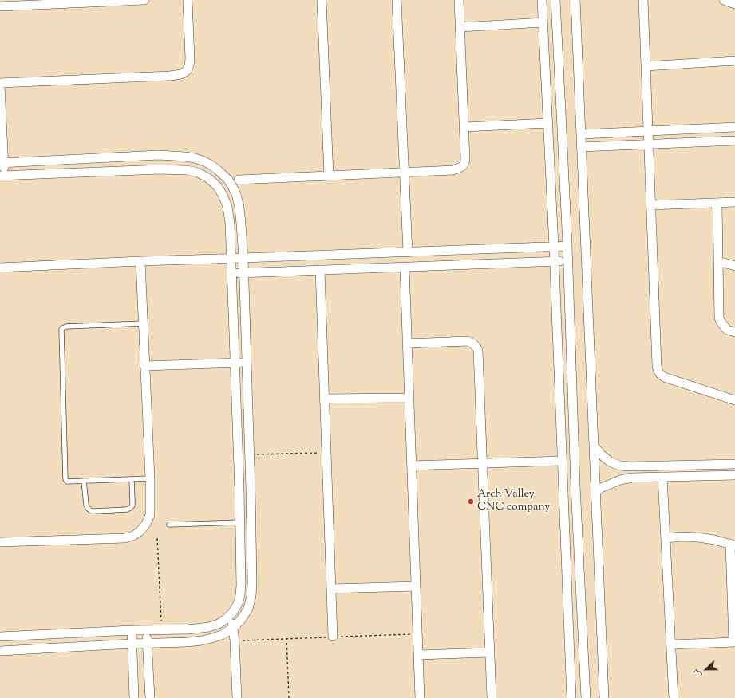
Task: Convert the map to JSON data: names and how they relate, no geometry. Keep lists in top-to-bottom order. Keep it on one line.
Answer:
{"places":["Arch Valley CNC company"],"north":"left"}
